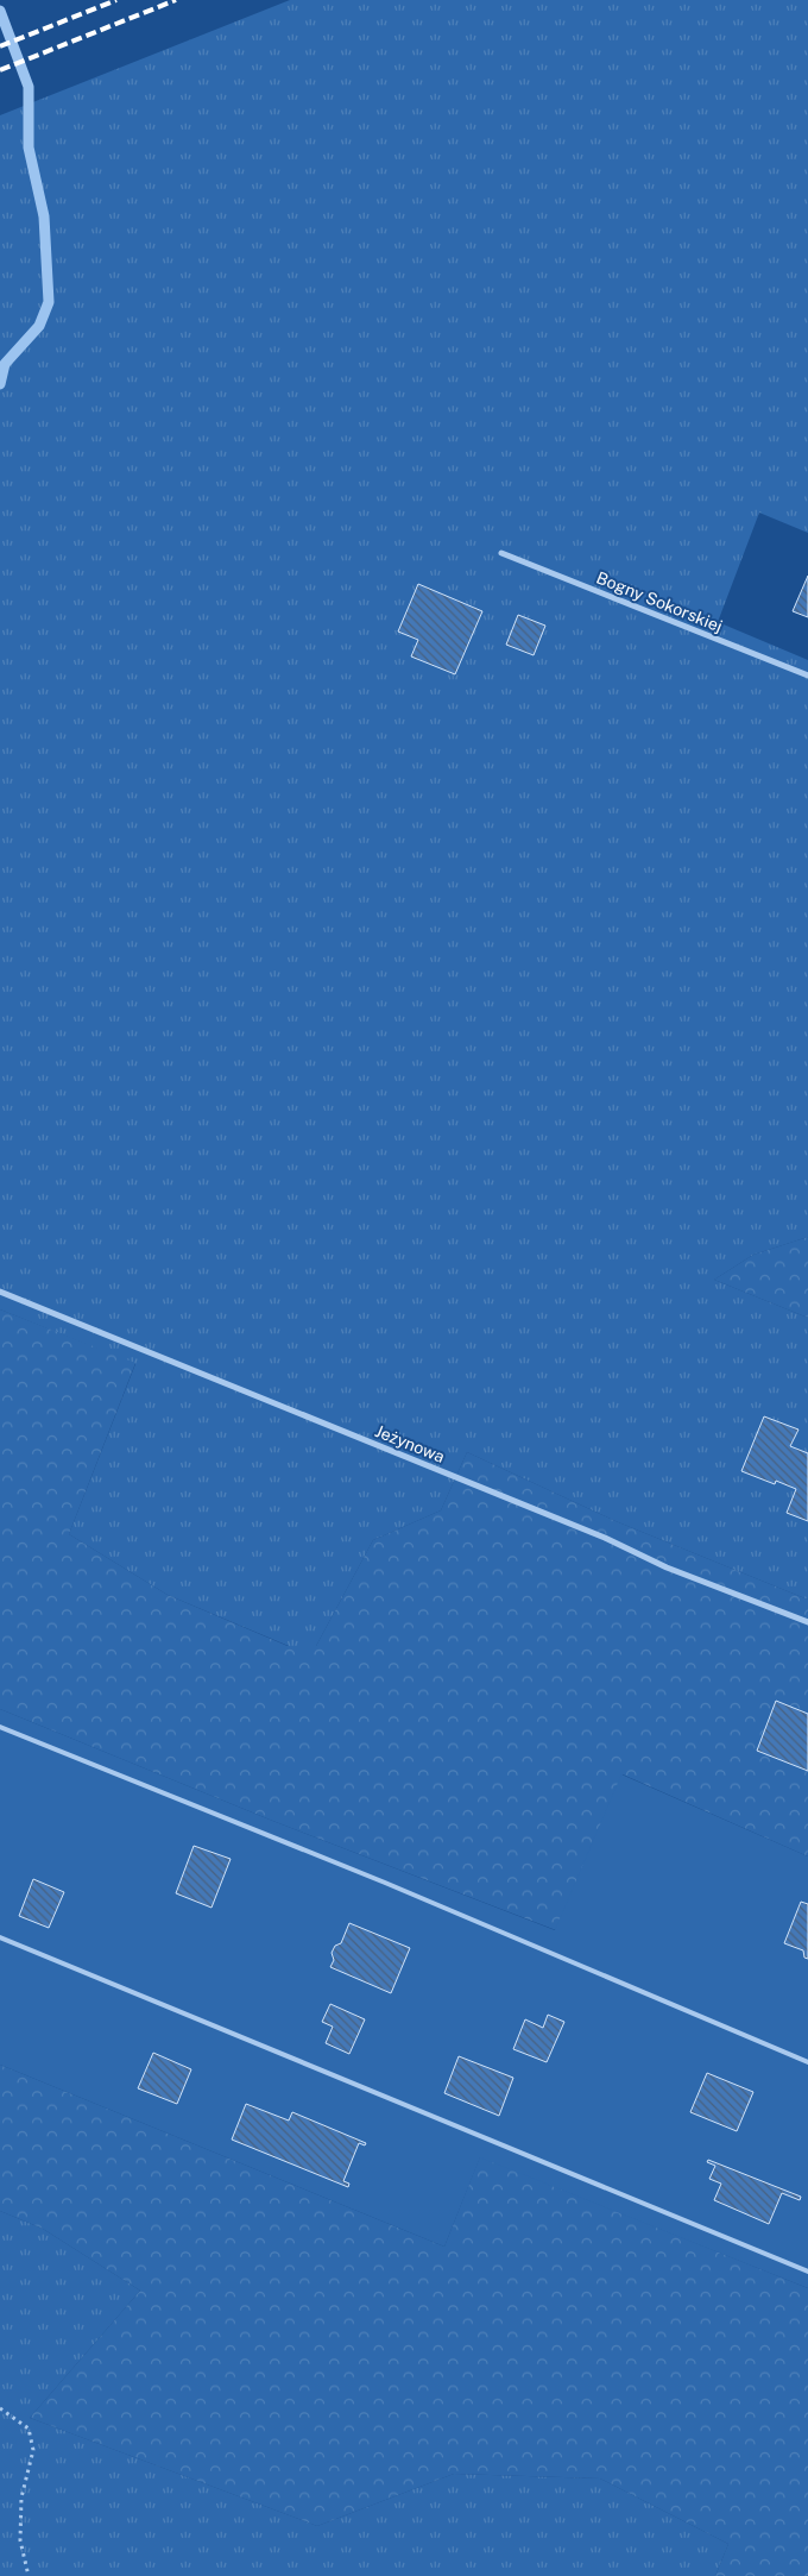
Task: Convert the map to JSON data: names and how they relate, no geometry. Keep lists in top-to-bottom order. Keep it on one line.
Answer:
{"streets":{"street":["Bogny Sokorskiej","Jeżynowa"]}}
